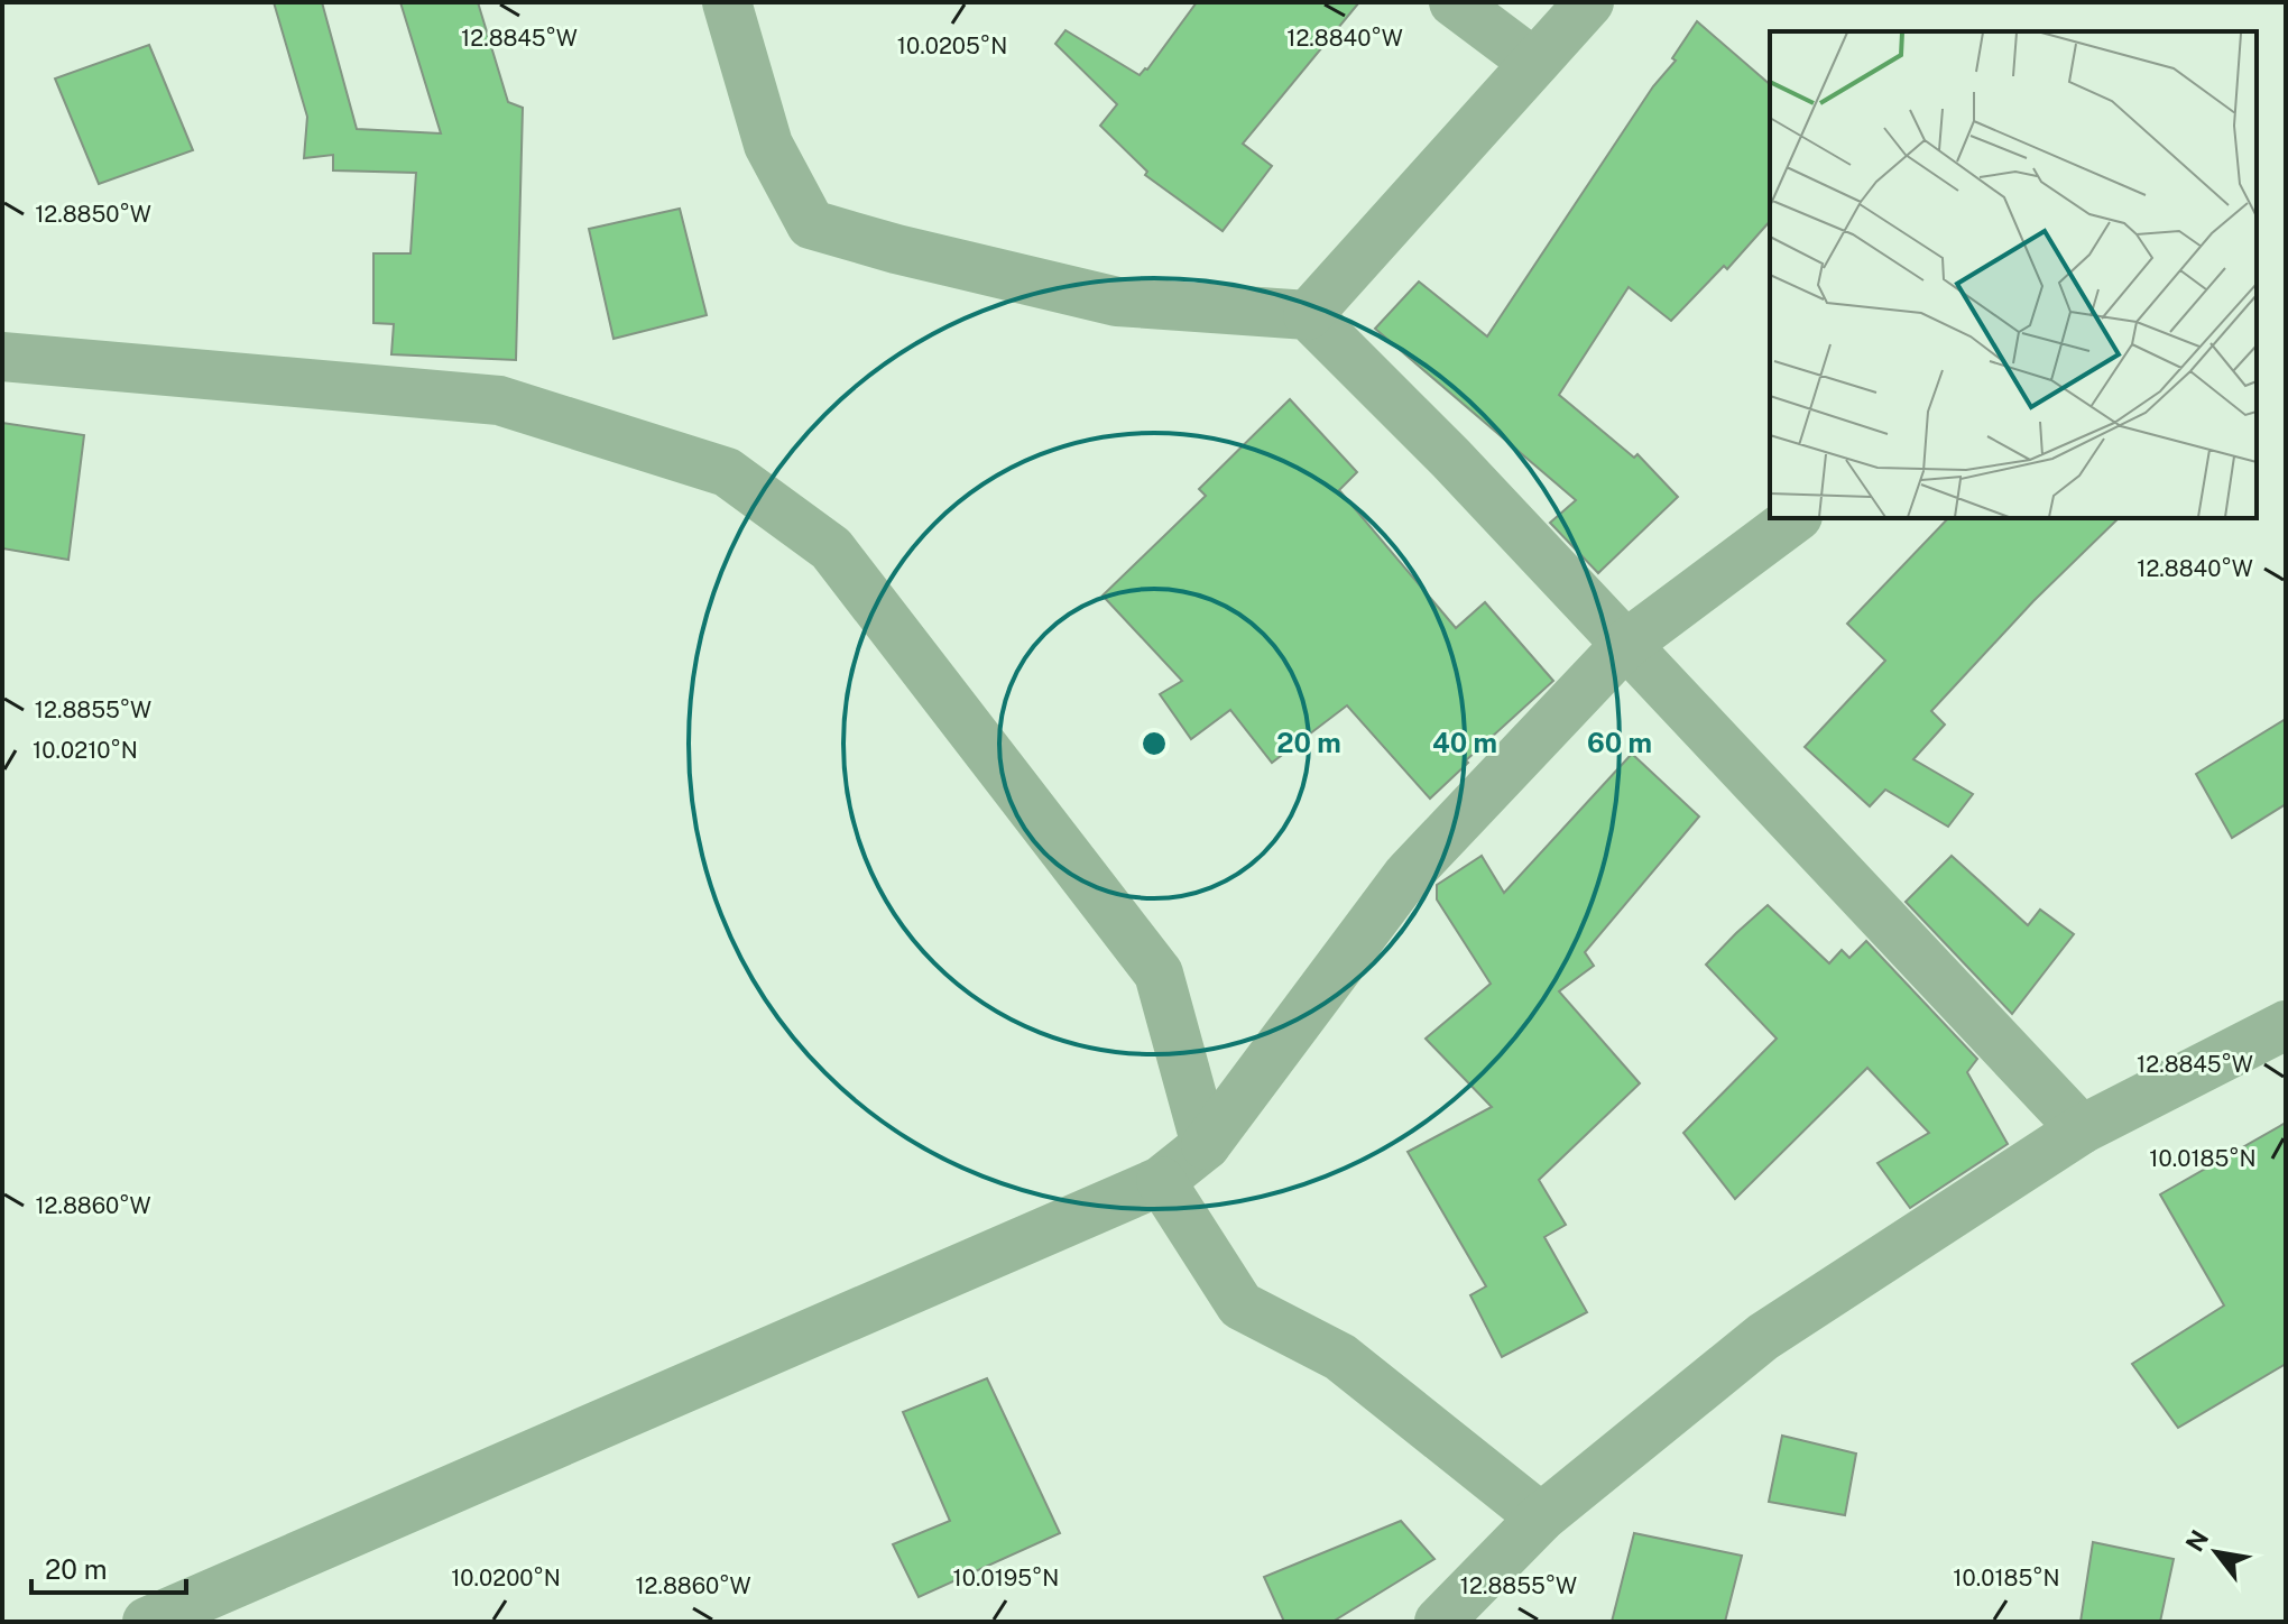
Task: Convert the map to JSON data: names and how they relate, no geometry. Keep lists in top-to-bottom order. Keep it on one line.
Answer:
{"scale_bar":"20 m","north":"top left","coordinates":["12.8845°W","12.8840°W","10.0205°N","12.8850°W","12.8855°W","10.0210°N","10.0185°N","12.8860°W","10.0200°N","10.0195°N"],"rings":["20 m","40 m","60 m"]}
